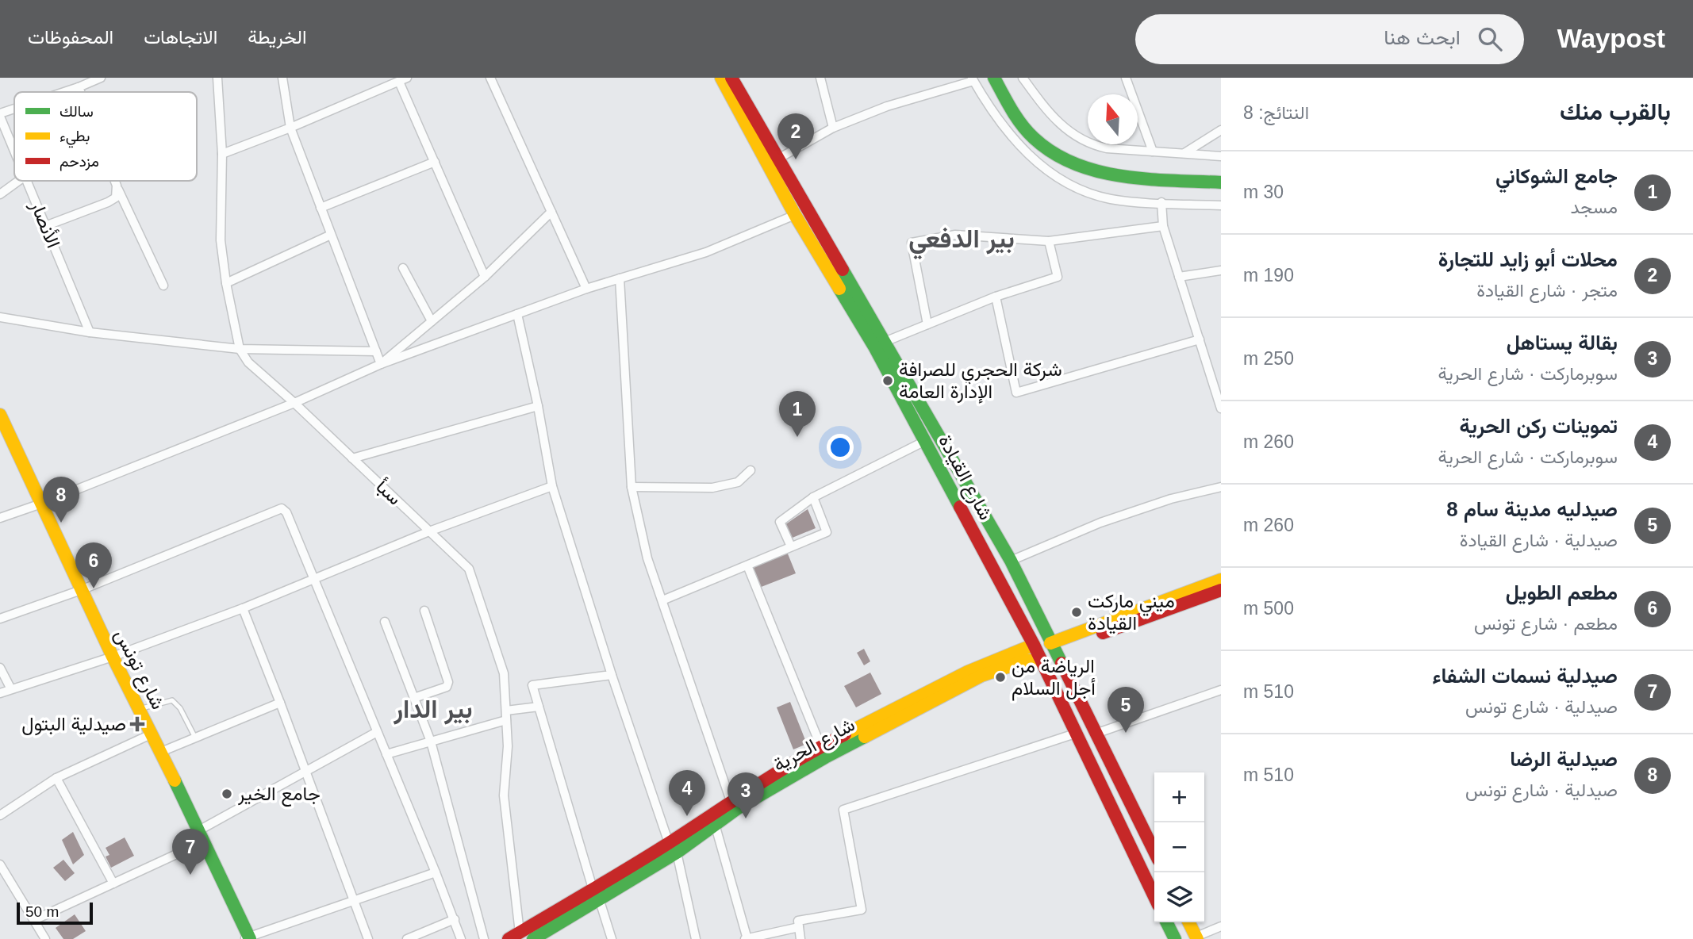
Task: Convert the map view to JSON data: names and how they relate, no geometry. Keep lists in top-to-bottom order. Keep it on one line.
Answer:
{"streets":{"main road":["شارع القيادة","شارع تونس","شارع الحرية"],"street":["الأنصار","سبأ"]},"crossings":[["شارع القيادة","شارع الحرية"]],"districts":["بير الدفعي","بير الدار"],"places":{"other":["شركة الحجري للصرافة الإدارة العامة","ميني ماركت القيادة","الرياضة من أجل السلام","جامع الخير"],"health":["صيدلية البتول"]},"legend":["سالك","بطيء","مزدحم"],"scale_bar":"50 m","north":"top","page":{"header":"Waypost","search":"ابحث هنا","nav":["الخريطة","الاتجاهات","المحفوظات"],"heading":["بالقرب منك","النتائج: 8"],"pins":["2","1","8","6","5","4","3","7"],"list":[{"mark":"1","name":"جامع الشوكاني","note":"مسجد","value":"30 m"},{"mark":"2","name":"محلات أبو زايد للتجارة","note":"متجر · شارع القيادة","value":"190 m"},{"mark":"3","name":"بقالة يستاهل","note":"سوبرماركت · شارع الحرية","value":"250 m"},{"mark":"4","name":"تموينات ركن الحرية","note":"سوبرماركت · شارع الحرية","value":"260 m"},{"mark":"5","name":"صيدليه مدينة سام 8","note":"صيدلية · شارع القيادة","value":"260 m"},{"mark":"6","name":"مطعم الطويل","note":"مطعم · شارع تونس","value":"500 m"},{"mark":"7","name":"صيدلية نسمات الشفاء","note":"صيدلية · شارع تونس","value":"510 m"},{"mark":"8","name":"صيدلية الرضا","note":"صيدلية · شارع تونس","value":"510 m"}],"map_buttons":["+","−"],"scale":"50 m"}}
